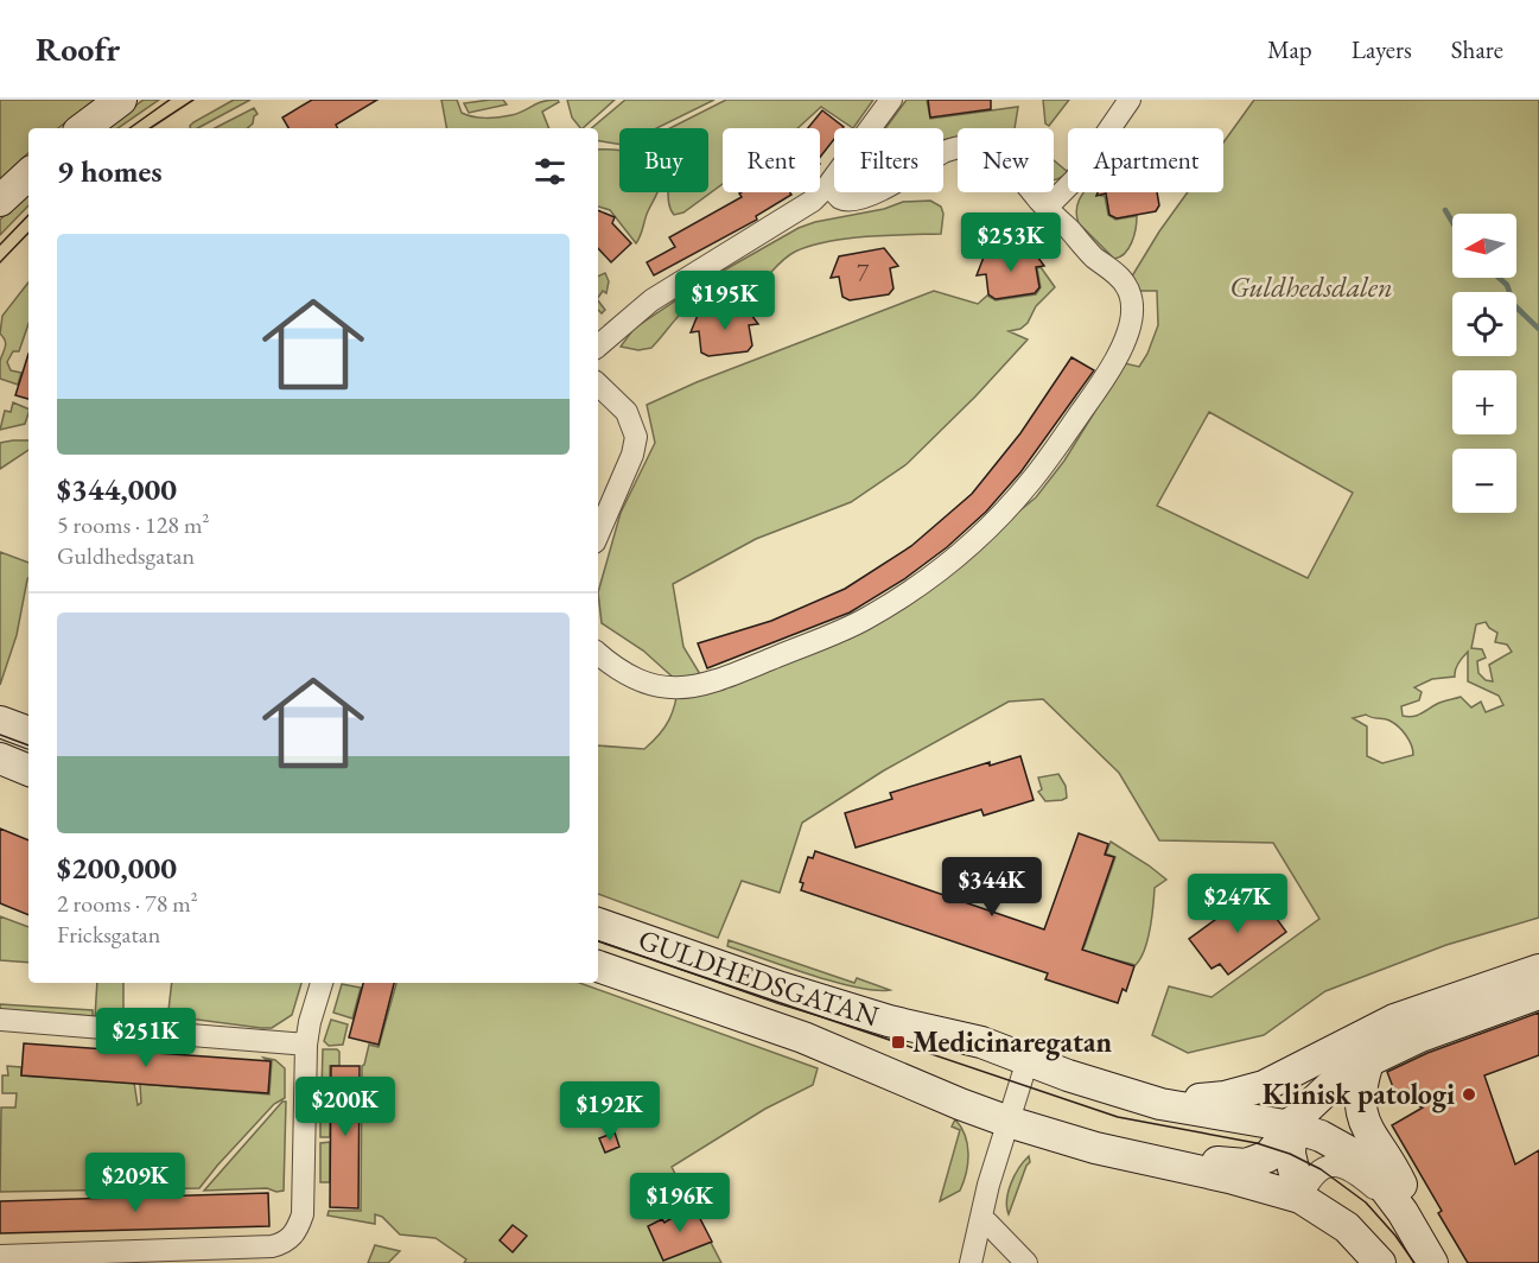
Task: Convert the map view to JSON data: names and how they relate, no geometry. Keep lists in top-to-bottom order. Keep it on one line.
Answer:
{"streets":{"street":["GULDHEDSGATAN"]},"parks":["Guldhedsdalen"],"places":{"transit":["Medicinaregatan"],"other":["Klinisk patologi"]},"house_numbers":["7"],"north":"left","page":{"header":"Roofr","nav":["Map","Layers","Share"],"chip":["Buy","Rent","Filters","New","Apartment"],"heading":"9 homes","price":["$253K","$195K","$344K","$247K","$251K","$200K","$192K","$209K","$196K"],"map_buttons":["+","−"],"list":[{"name":"$344,000","note":"5 rooms · 128 m² · Guldhedsgatan"},{"name":"$200,000","note":"2 rooms · 78 m² · Fricksgatan"}]}}
